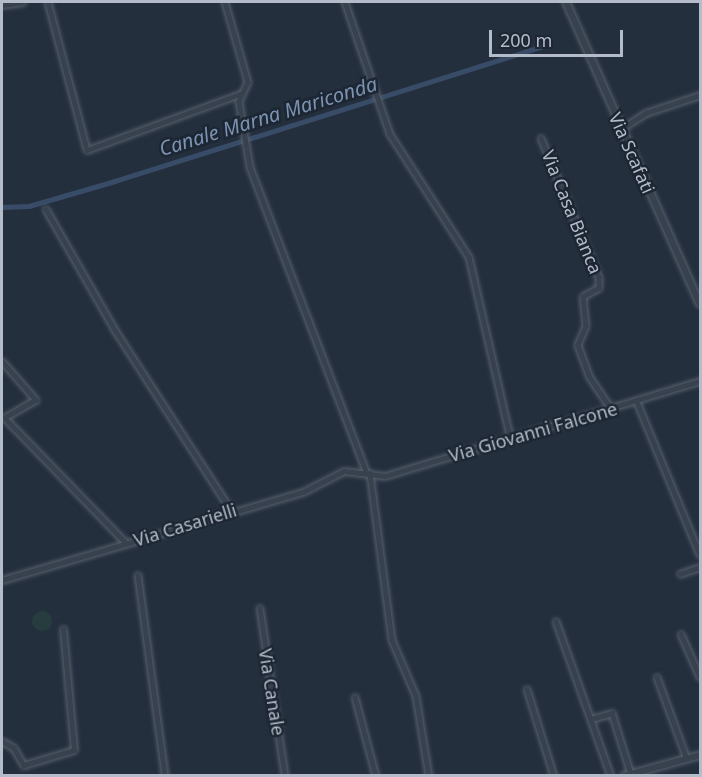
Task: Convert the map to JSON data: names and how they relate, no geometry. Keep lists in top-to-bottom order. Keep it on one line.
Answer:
{"streets":{"street":["Via Scafati","Via Casa Bianca","Via Giovanni Falcone","Via Casarielli","Via Canale"]},"crossings":[["Via Casa Bianca","Via Giovanni Falcone"],["Via Giovanni Falcone","Via Casarielli"]],"water":["Canale Marna Mariconda"],"scale_bar":"200 m"}
